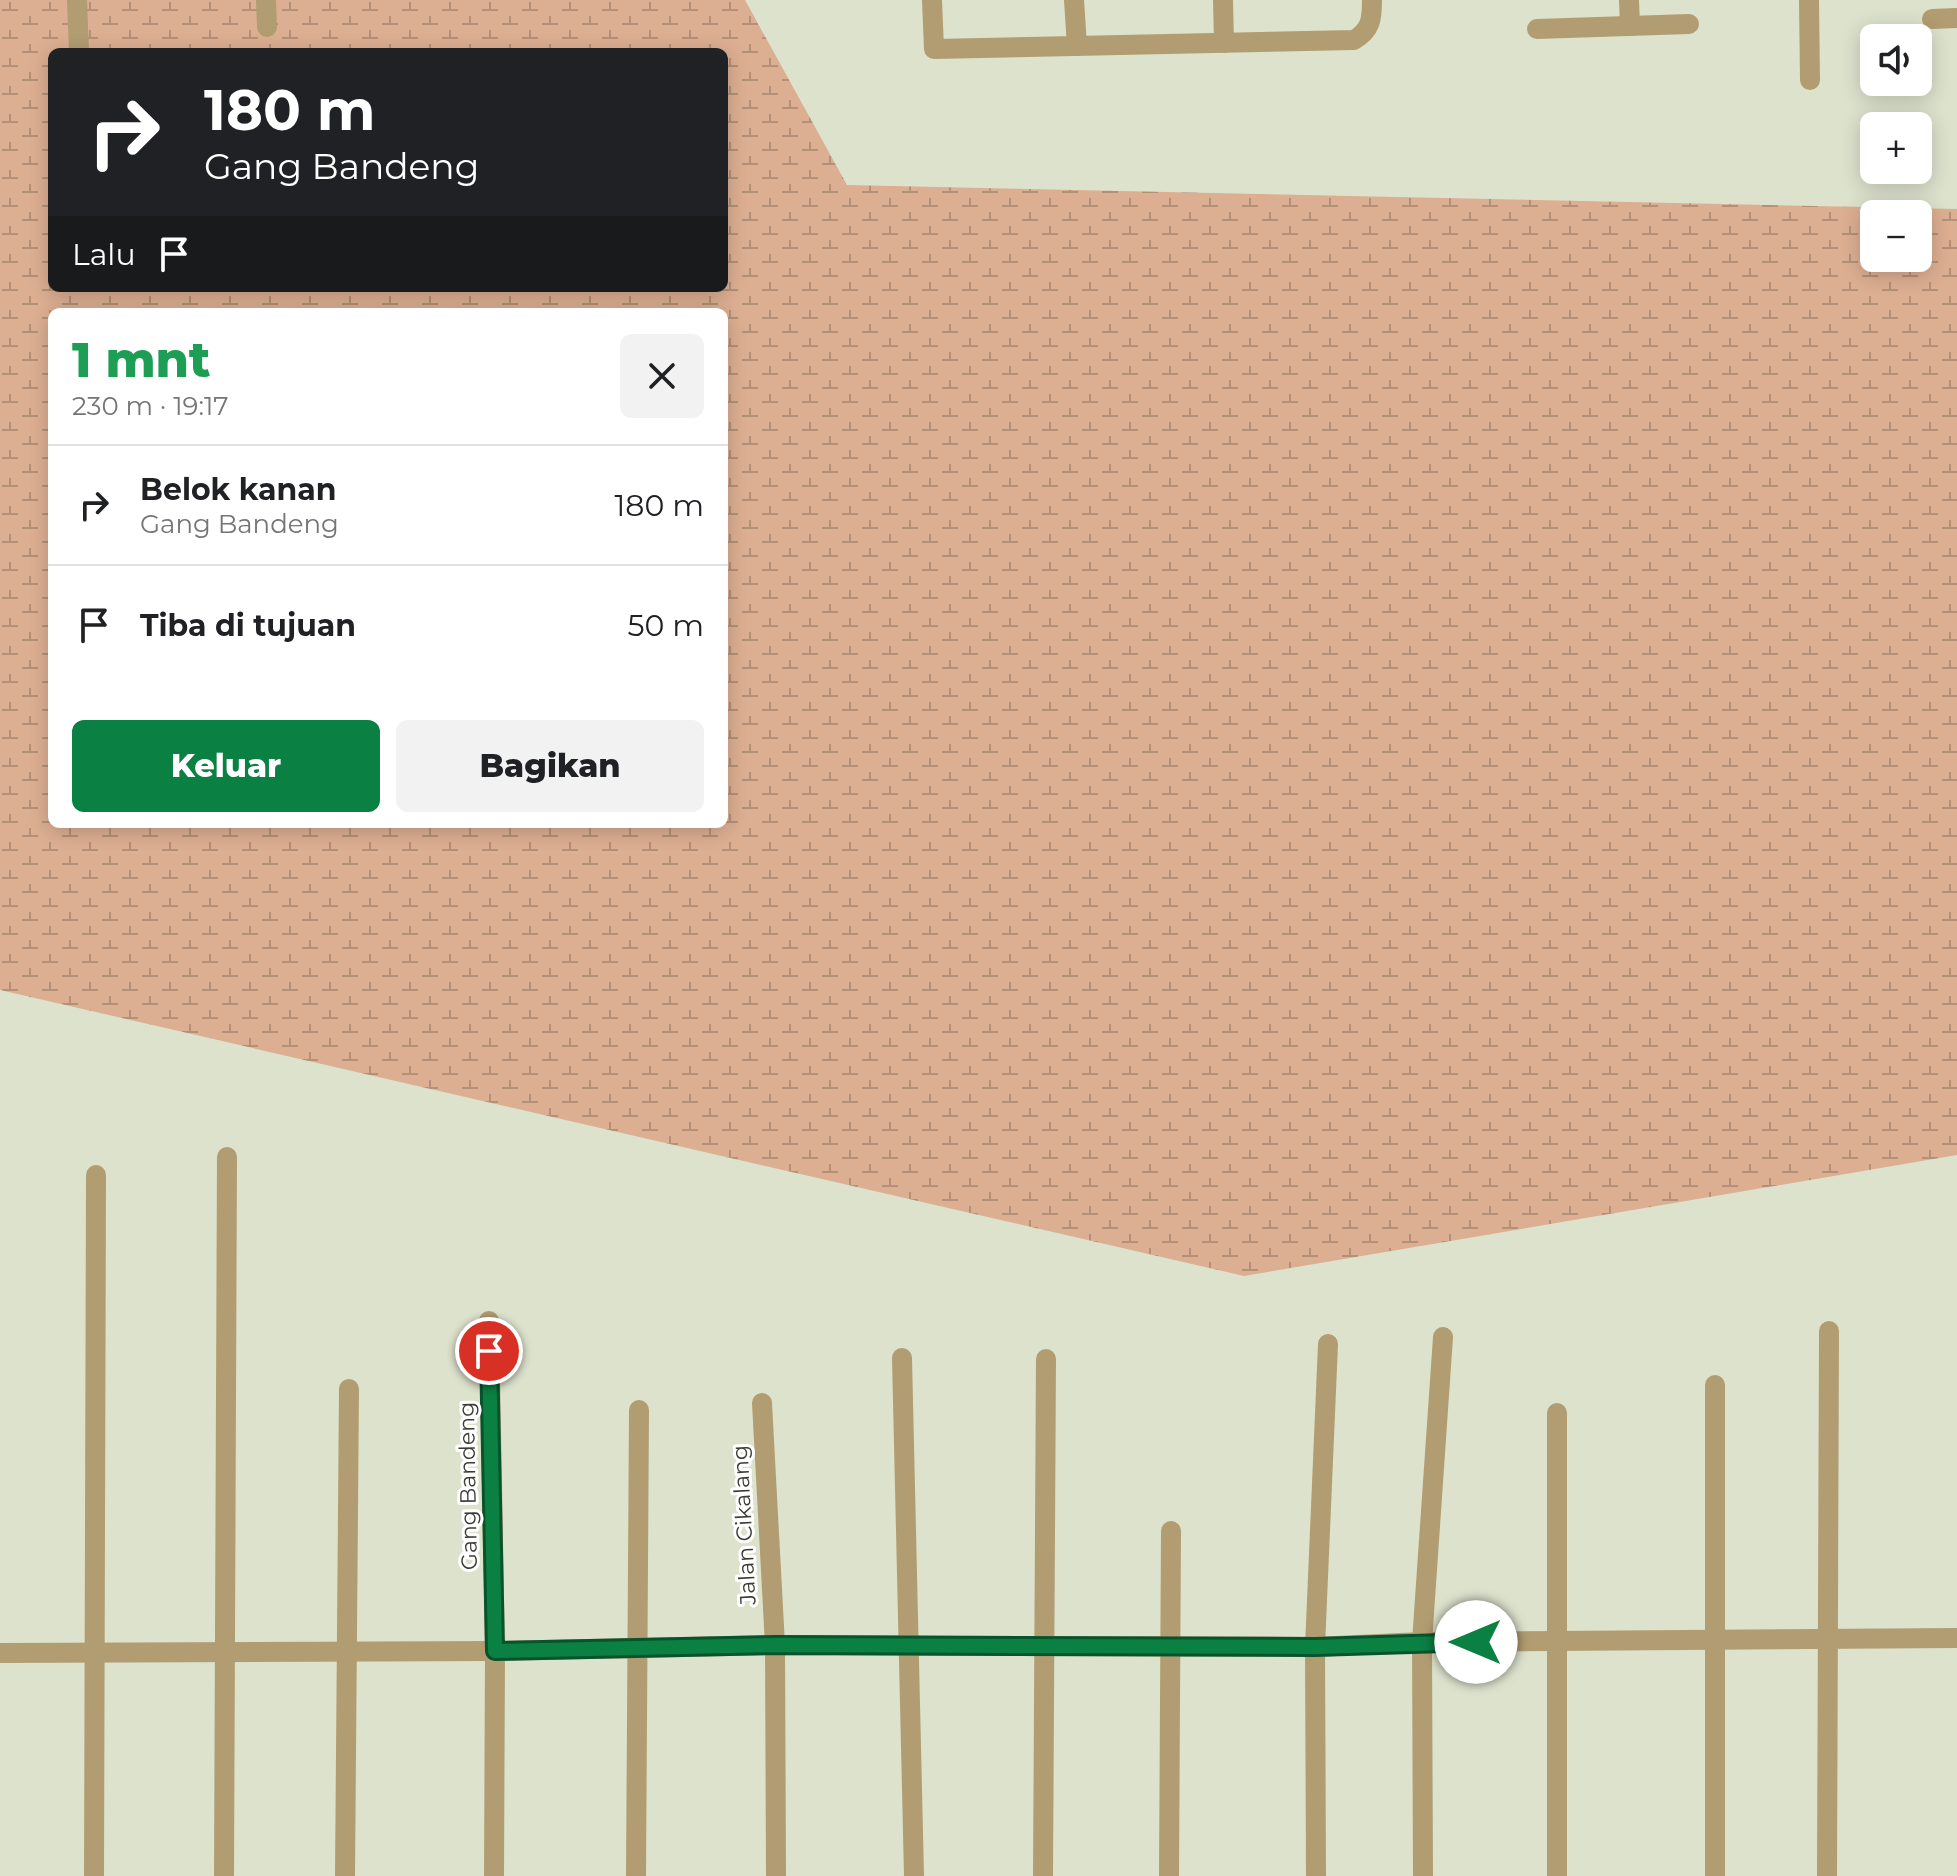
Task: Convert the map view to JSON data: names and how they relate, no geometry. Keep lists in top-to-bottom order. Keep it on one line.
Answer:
{"streets":{"street":["Gang Bandeng","Jalan Cikalang"]},"page":{"map_buttons":["+","−"],"turn":["180 m","Gang Bandeng"],"then":"Lalu","heading":["1 mnt","230 m · 19:17"],"list":[{"name":"Belok kanan","note":"Gang Bandeng","value":"180 m"},{"name":"Tiba di tujuan","value":"50 m"}],"buttons":["Keluar","Bagikan"]}}
